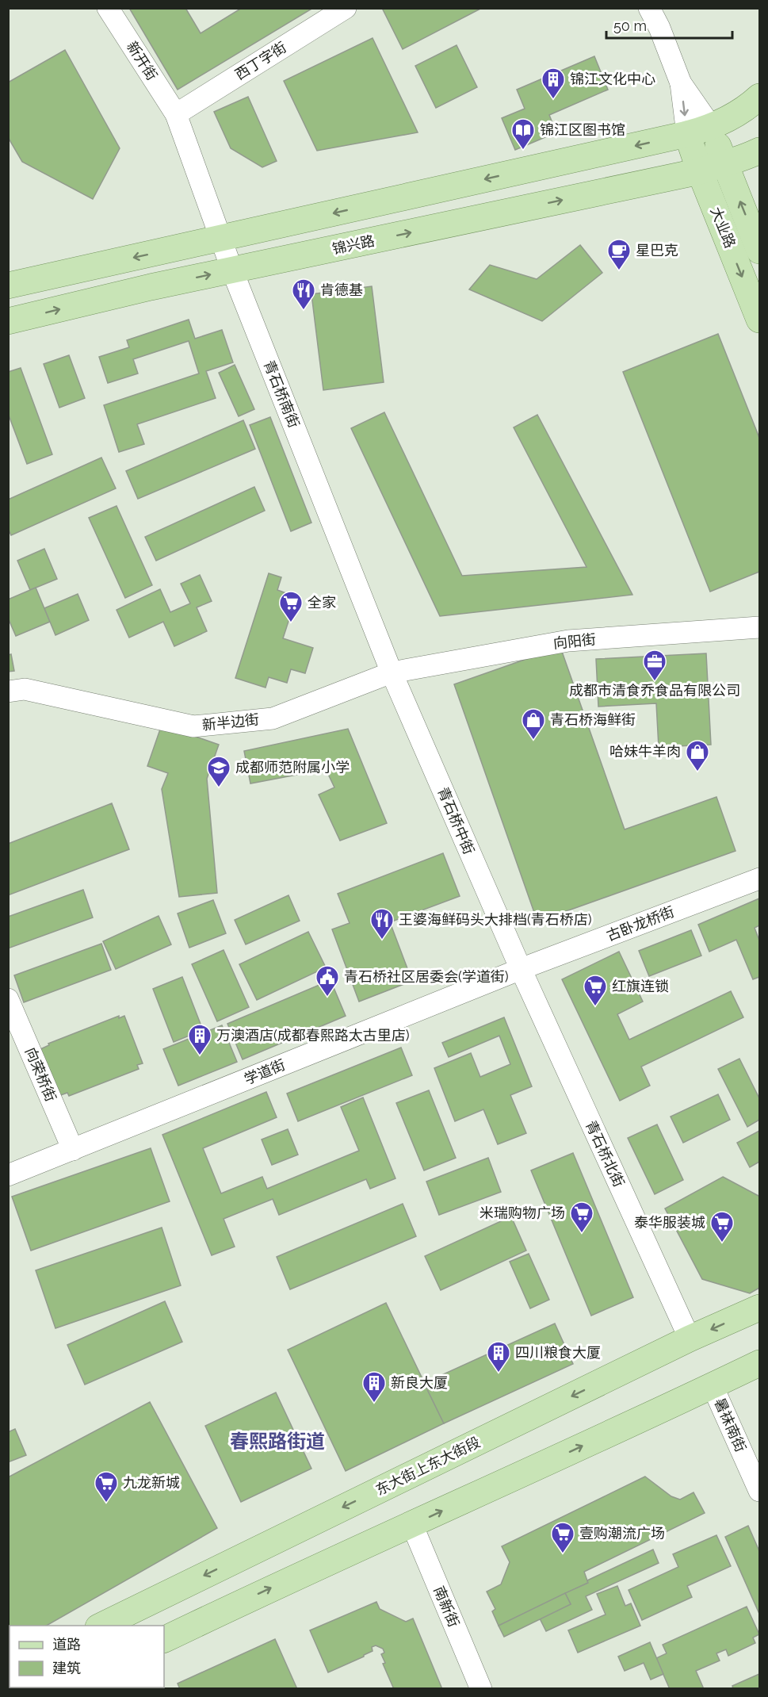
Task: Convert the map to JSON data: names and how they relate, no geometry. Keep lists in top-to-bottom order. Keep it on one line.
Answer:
{"streets":{"main road":["大业路","锦兴路","东大街上东大街段"],"street":["新开街","西丁字街","青石桥南街","向阳街","新半边街","青石桥中街","古卧龙桥街","学道街","向荣桥街","青石桥北街","暑袜南街","南新街"]},"crossings":[["新开街","西丁字街"],["新开街","青石桥南街"],["西丁字街","青石桥南街"],["大业路","锦兴路"],["锦兴路","青石桥南街"],["青石桥南街","向阳街"],["青石桥南街","新半边街"],["青石桥南街","青石桥中街"],["向阳街","新半边街"],["向阳街","青石桥中街"],["新半边街","青石桥中街"],["青石桥中街","古卧龙桥街"],["青石桥中街","学道街"],["青石桥中街","青石桥北街"],["古卧龙桥街","学道街"],["古卧龙桥街","青石桥北街"],["学道街","向荣桥街"],["学道街","青石桥北街"],["青石桥北街","东大街上东大街段"]],"districts":["春熙路街道"],"places":{"building":["锦江文化中心","万澳酒店(成都春熙路太古里店)","四川粮食大厦","新良大厦"],"library":["锦江区图书馆"],"cafe":["星巴克"],"restaurant":["肯德基","王婆海鲜码头大排档(青石桥店)"],"supermarket":["全家","红旗连锁","米瑞购物广场","泰华服装城","九龙新城","壹购潮流广场"],"office":["成都市清食乔食品有限公司"],"shop":["青石桥海鲜街","哈妹牛羊肉"],"school or university":["成都师范附属小学"],"public building":["青石桥社区居委会(学道街)"]},"legend":["道路","建筑"],"scale_bar":"50 m"}
